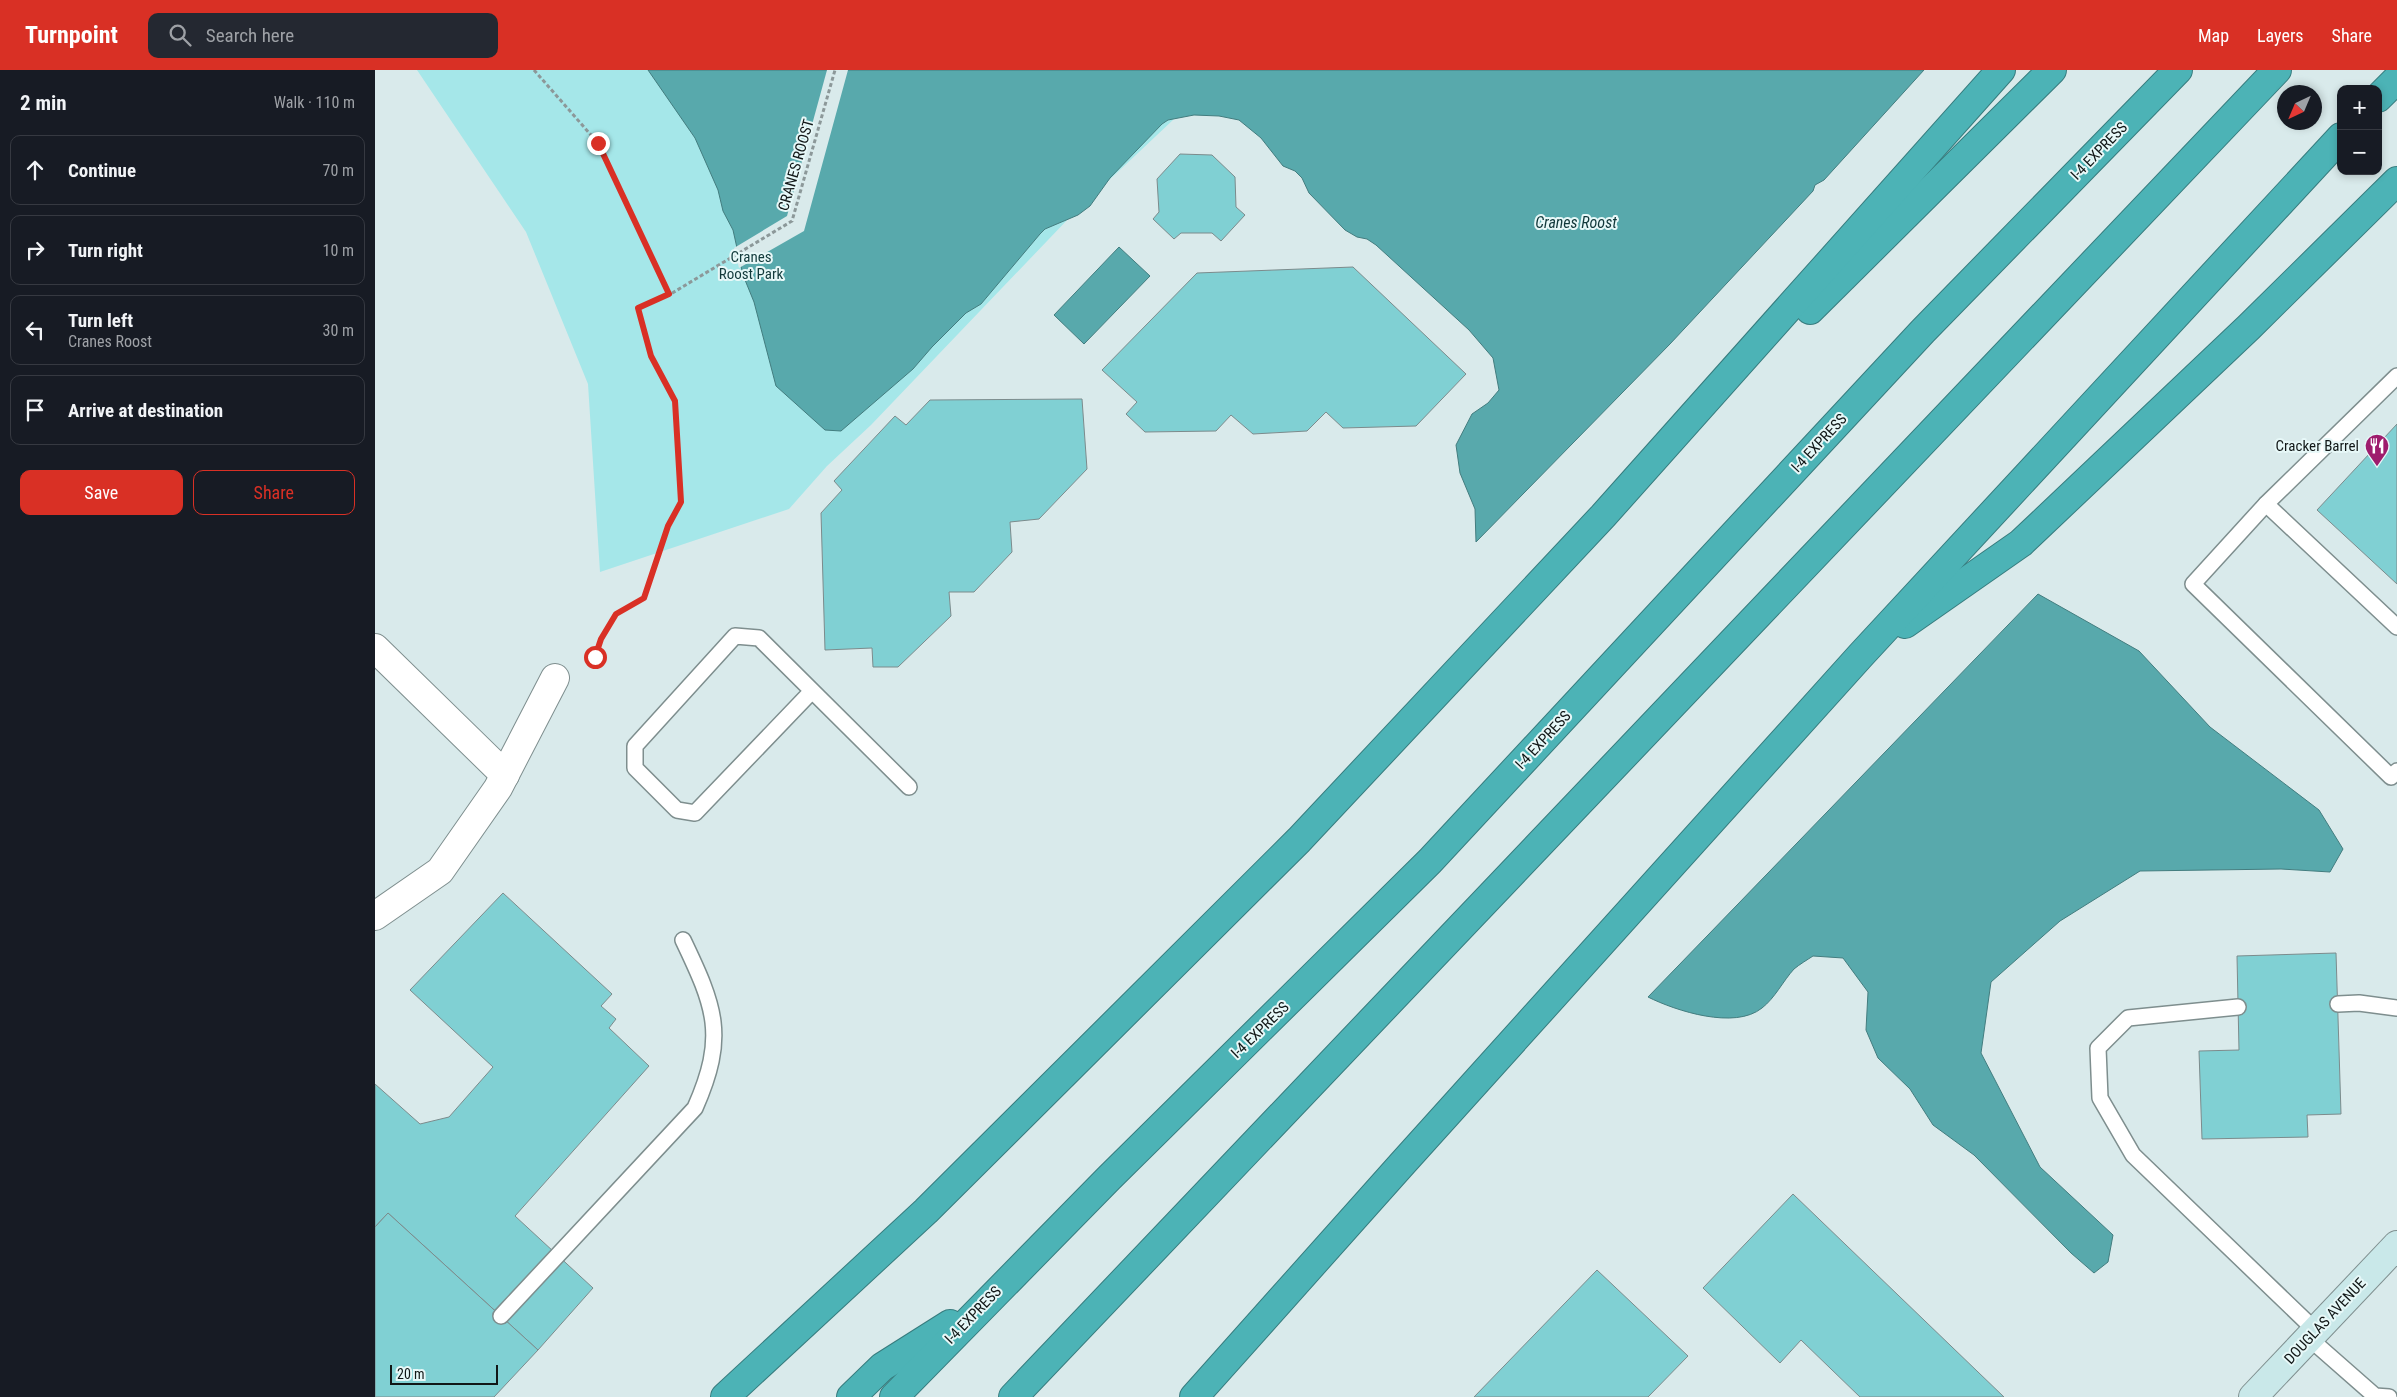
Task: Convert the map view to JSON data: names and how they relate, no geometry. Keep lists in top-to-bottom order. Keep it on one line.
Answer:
{"streets":{"highway":["I-4 EXPRESS"],"main road":["DOUGLAS AVENUE"],"path":["CRANES ROOST"]},"water":["Cranes Roost"],"parks":["Cranes Roost Park"],"places":{"restaurant":["Cracker Barrel"]},"scale_bar":"20 m","north":"bottom left","page":{"header":"Turnpoint","search":"Search here","nav":["Map","Layers","Share"],"heading":["2 min","Walk · 110 m"],"map_buttons":["+","−"],"list":[["Continue","70 m"],["Turn right","10 m"],["Turn left","Cranes Roost","30 m"],"Arrive at destination"],"buttons":["Save","Share"],"scale":"20 m"}}
